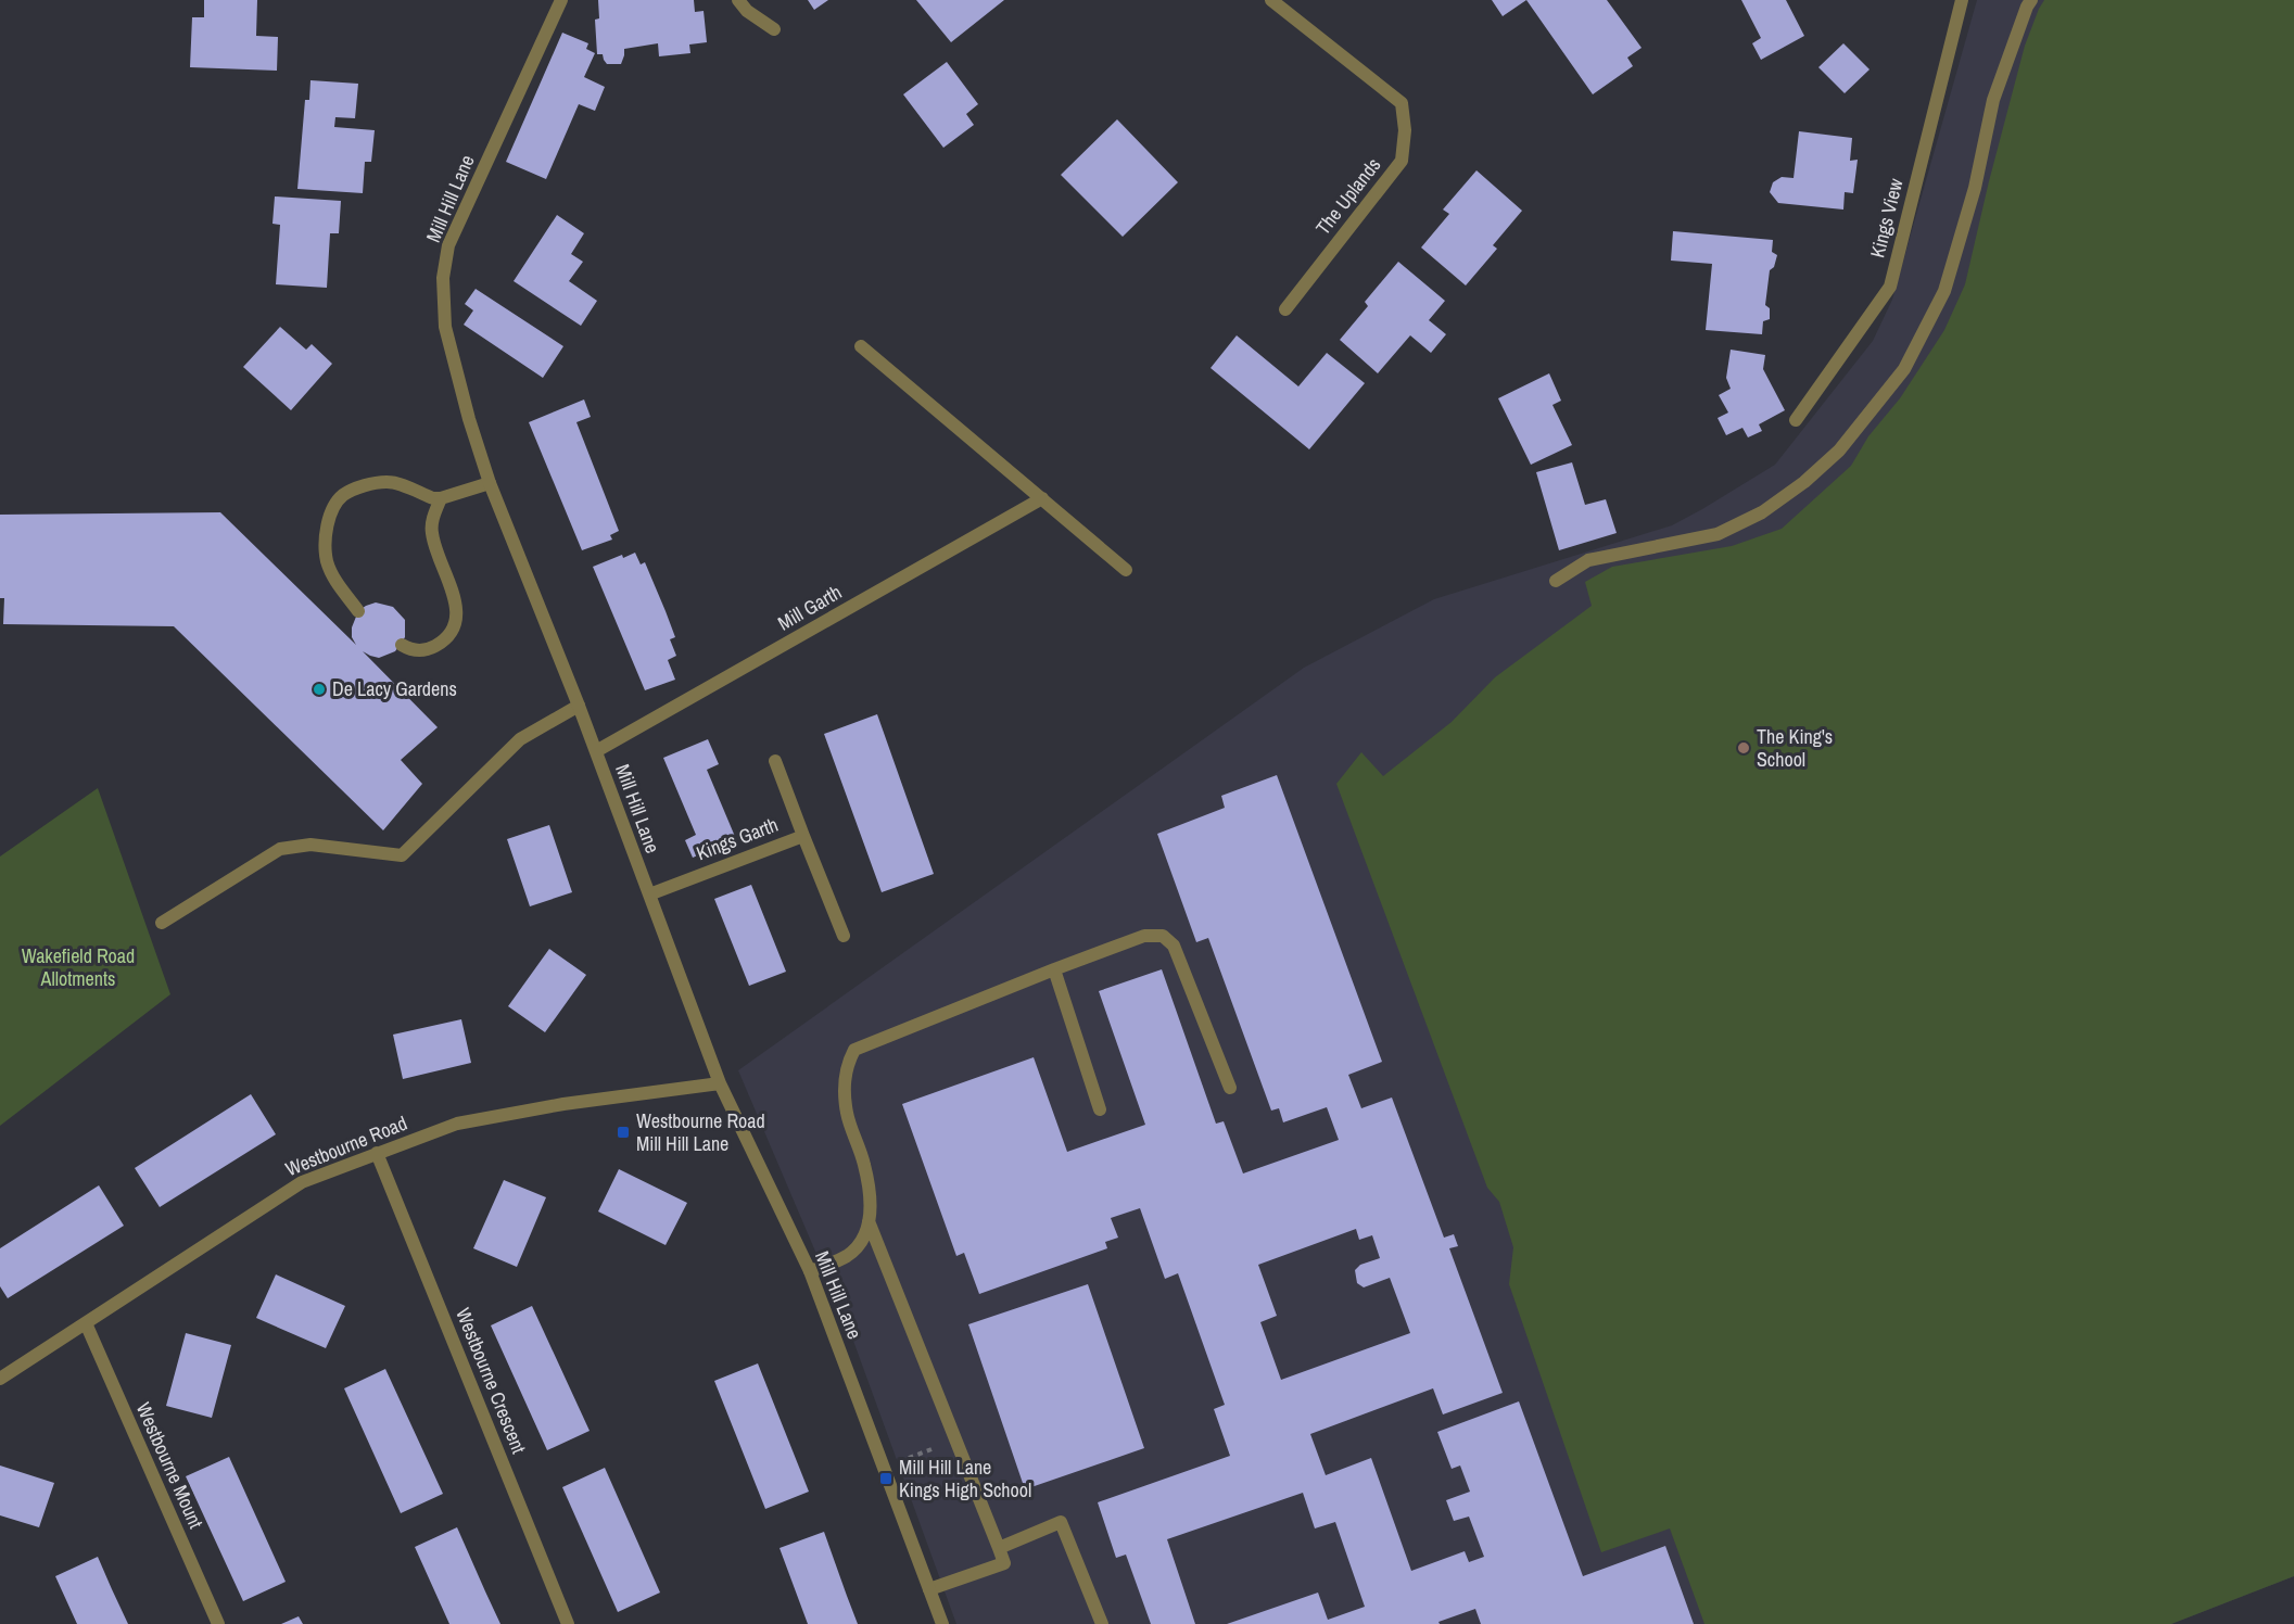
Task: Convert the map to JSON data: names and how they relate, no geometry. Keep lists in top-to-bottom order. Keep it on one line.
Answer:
{"streets":{"street":["The Uplands","Mill Hill Lane","Kings View","Mill Garth","Kings Garth","Westbourne Road","Westbourne Crescent","Westbourne Mount"]},"crossings":[["Mill Hill Lane","Mill Garth"],["Mill Hill Lane","Kings Garth"],["Mill Hill Lane","Westbourne Road"],["Westbourne Road","Westbourne Crescent"],["Westbourne Road","Westbourne Mount"]],"parks":["Wakefield Road Allotments"],"places":{"other":["De Lacy Gardens","The King's School"],"transit":["Westbourne Road Mill Hill Lane","Mill Hill Lane Kings High School"]}}
